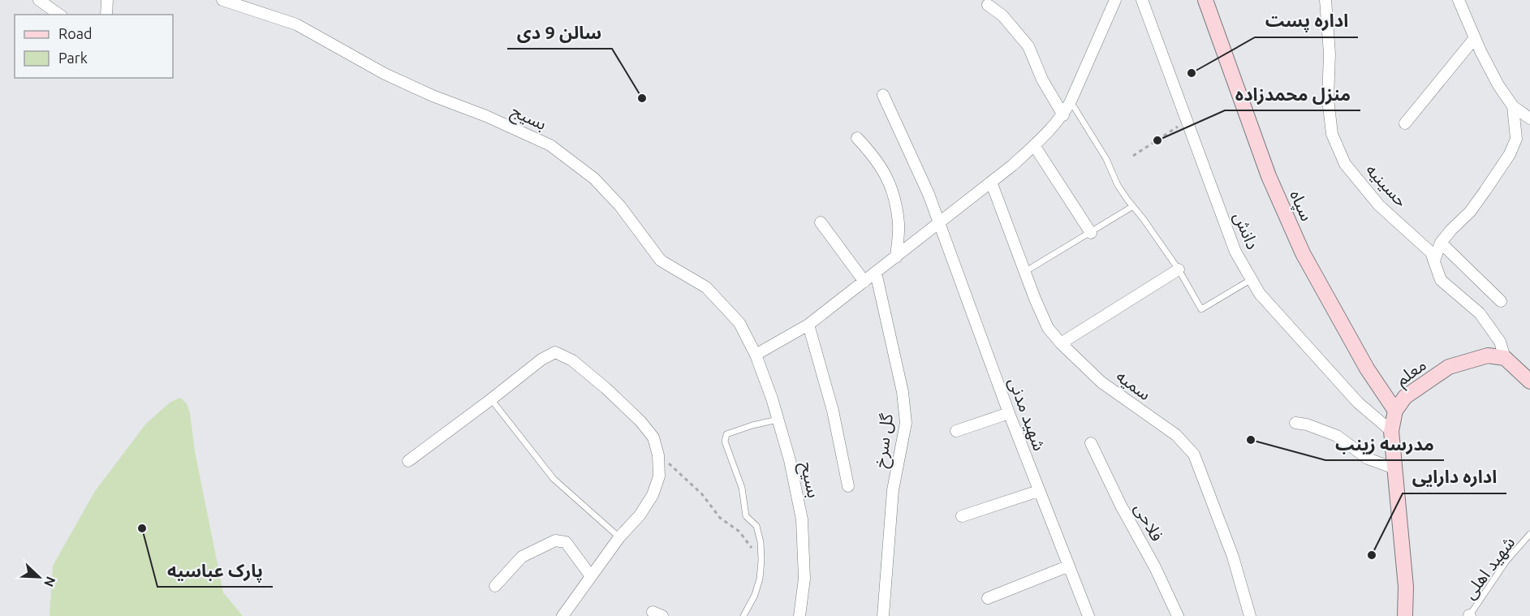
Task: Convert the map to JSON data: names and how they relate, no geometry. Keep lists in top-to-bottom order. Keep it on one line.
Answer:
{"streets":{"street":["بسیج","حسینیه","سپاه","دانش","معلم","سمیه","شهید مدنی","گل سرخ","بسیح","فلاحی"],"lane":["شهید اهلی"]},"crossings":[["بسیج","بسیح"],["حسینیه","معلم"],["سپاه","معلم"],["دانش","معلم"]],"places":["اداره پست","سالن 9 دی","منزل محمدزاده","مدرسه زینب","پارک عباسیه","اداره دارایی"],"legend":["Road","Park"],"north":"bottom right"}
